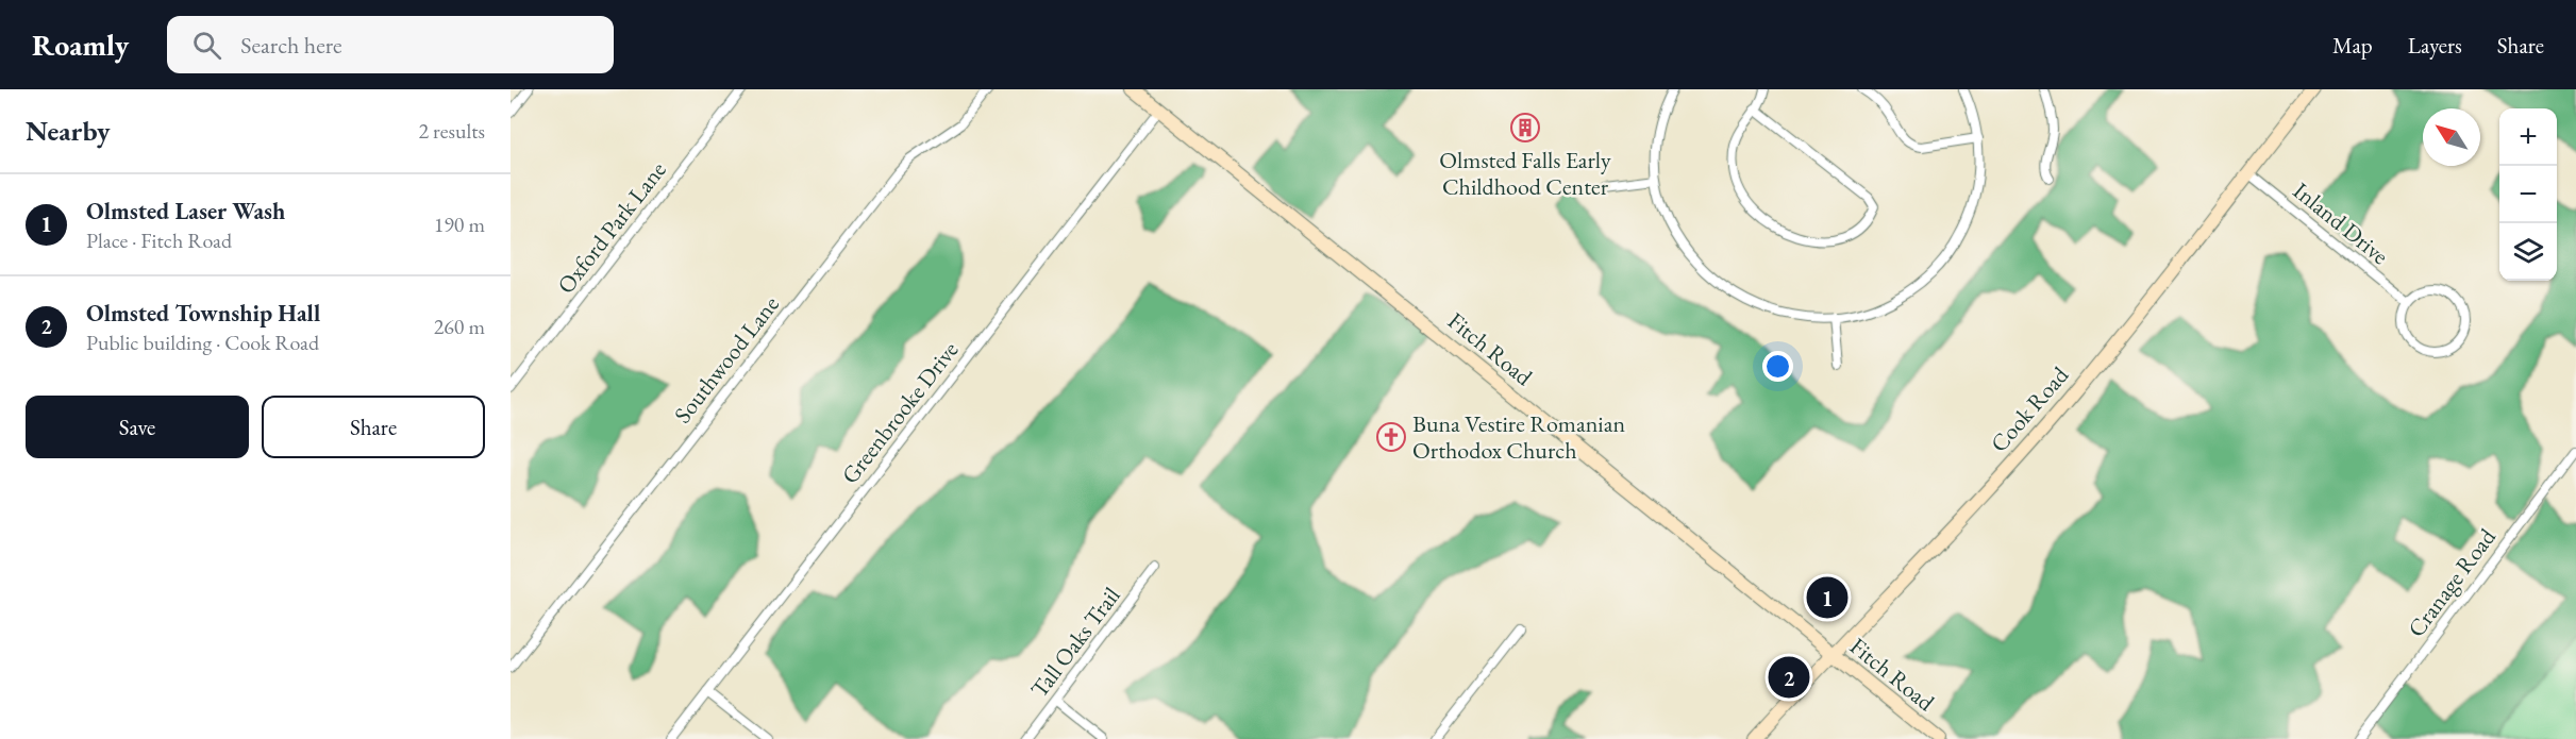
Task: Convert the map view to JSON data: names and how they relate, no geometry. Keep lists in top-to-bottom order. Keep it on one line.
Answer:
{"streets":{"street":["Inland Drive","Oxford Park Lane","Fitch Road","Southwood Lane","Cook Road","Greenbrooke Drive","Cranage Road","Tall Oaks Trail"]},"crossings":[["Inland Drive","Cook Road"],["Fitch Road","Cook Road"],["Fitch Road","Greenbrooke Drive"]],"places":{"building":["Olmsted Falls Early Childhood Center"],"church":["Buna Vestire Romanian Orthodox Church"]},"north":"top left","page":{"header":"Roamly","search":"Search here","nav":["Map","Layers","Share"],"heading":["Nearby","2 results"],"map_buttons":["+","−"],"list":[{"mark":"1","name":"Olmsted Laser Wash","note":"Place · Fitch Road","value":"190 m"},{"mark":"2","name":"Olmsted Township Hall","note":"Public building · Cook Road","value":"260 m"}],"buttons":["Save","Share"],"pins":["1","2"]}}
